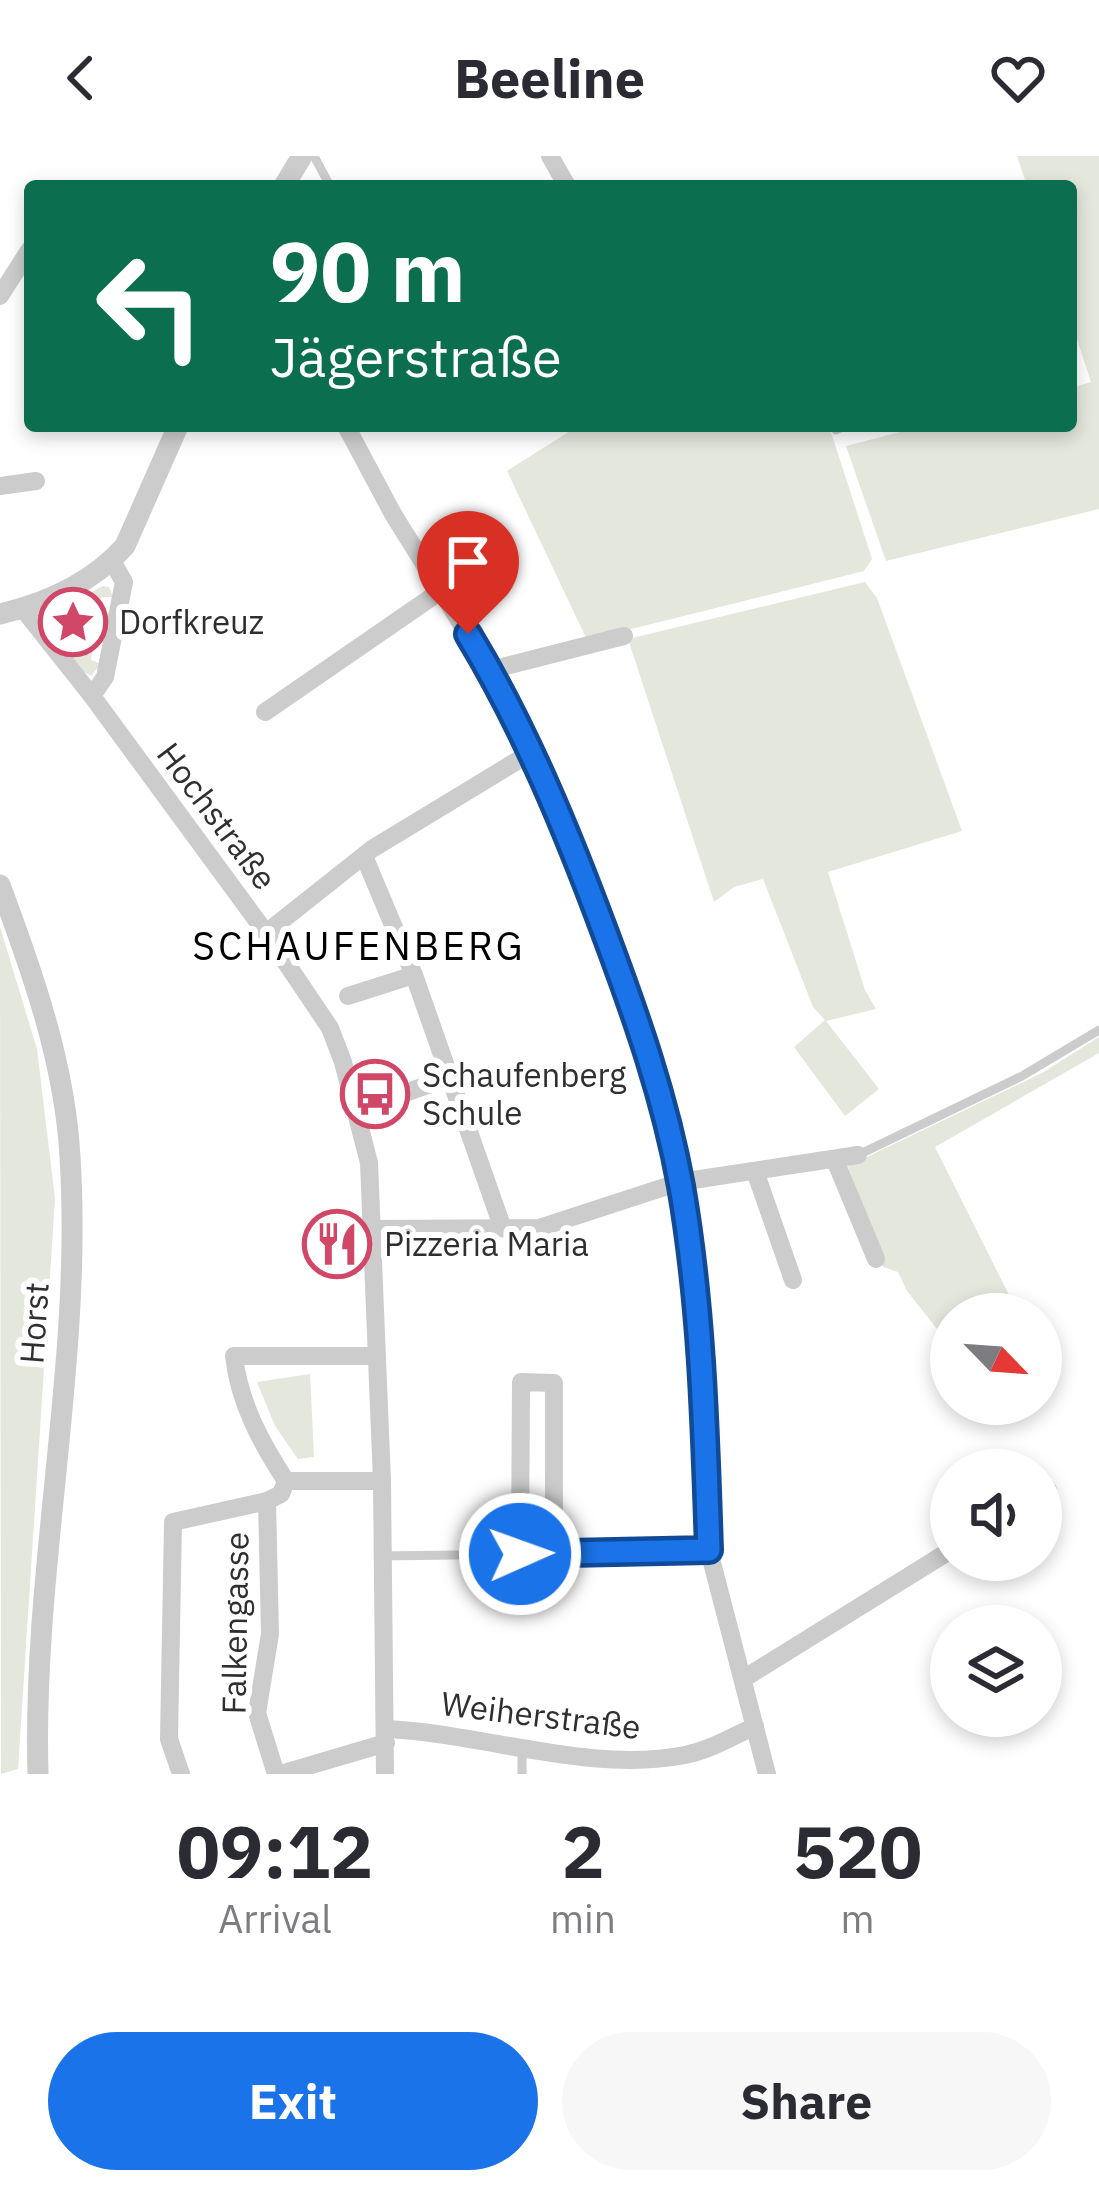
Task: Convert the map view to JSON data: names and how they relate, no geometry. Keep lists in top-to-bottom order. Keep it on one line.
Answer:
{"streets":{"street":["Hochstraße","Horst","Falkengasse","Weiherstraße"]},"crossings":[["Hochstraße","Weiherstraße"],["Falkengasse","Weiherstraße"]],"districts":["SCHAUFENBERG"],"places":{"place":["Dorfkreuz"],"bus stop":["Schaufenberg Schule"],"restaurant":["Pizzeria Maria"]},"north":"bottom right","page":{"header":"Beeline","turn":["90 m","Jägerstraße"],"eta":["09:12","Arrival","2","min","520","m"],"buttons":["Exit","Share"]}}
